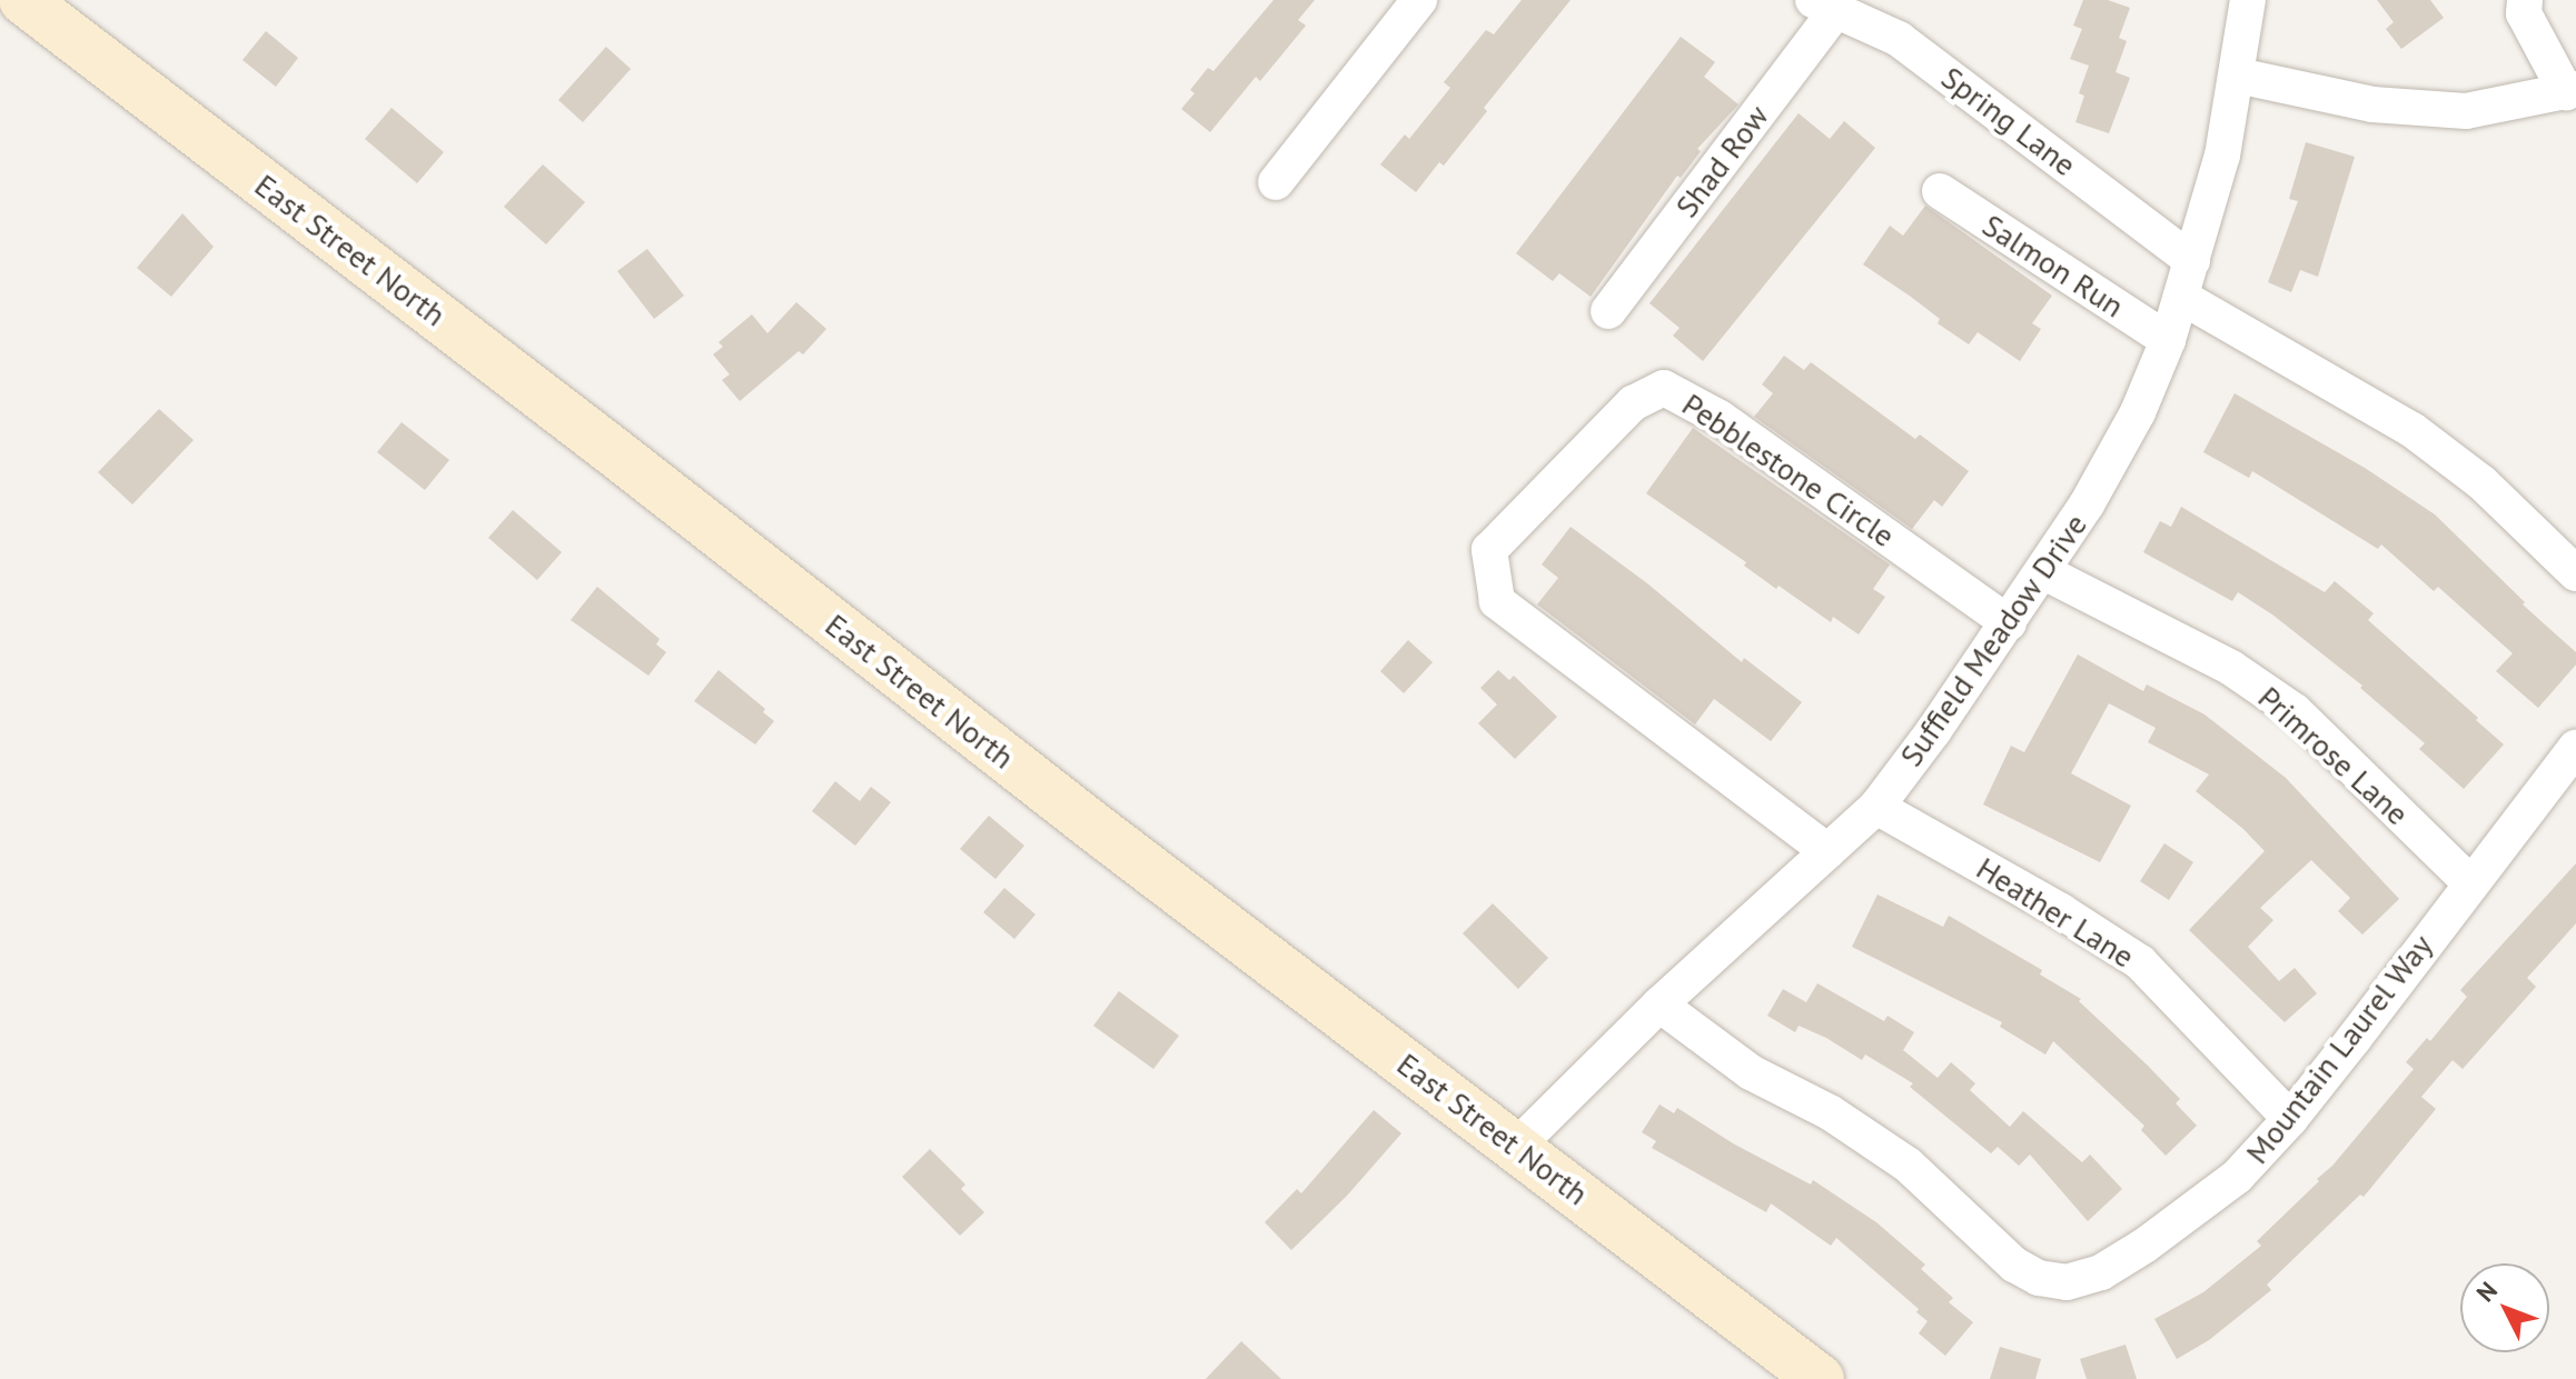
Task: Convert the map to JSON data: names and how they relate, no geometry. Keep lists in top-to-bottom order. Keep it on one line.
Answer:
{"streets":{"main road":["East Street North"],"street":["Spring Lane","Shad Row","Salmon Run","Pebblestone Circle","Suffield Meadow Drive","Primrose Lane","Heather Lane","Mountain Laurel Way"]},"crossings":[["Spring Lane","Shad Row"],["Spring Lane","Suffield Meadow Drive"],["East Street North","Suffield Meadow Drive"],["Salmon Run","Suffield Meadow Drive"],["Pebblestone Circle","Suffield Meadow Drive"],["Suffield Meadow Drive","Primrose Lane"],["Suffield Meadow Drive","Heather Lane"],["Suffield Meadow Drive","Mountain Laurel Way"],["Primrose Lane","Mountain Laurel Way"],["Heather Lane","Mountain Laurel Way"]],"north":"top left"}
